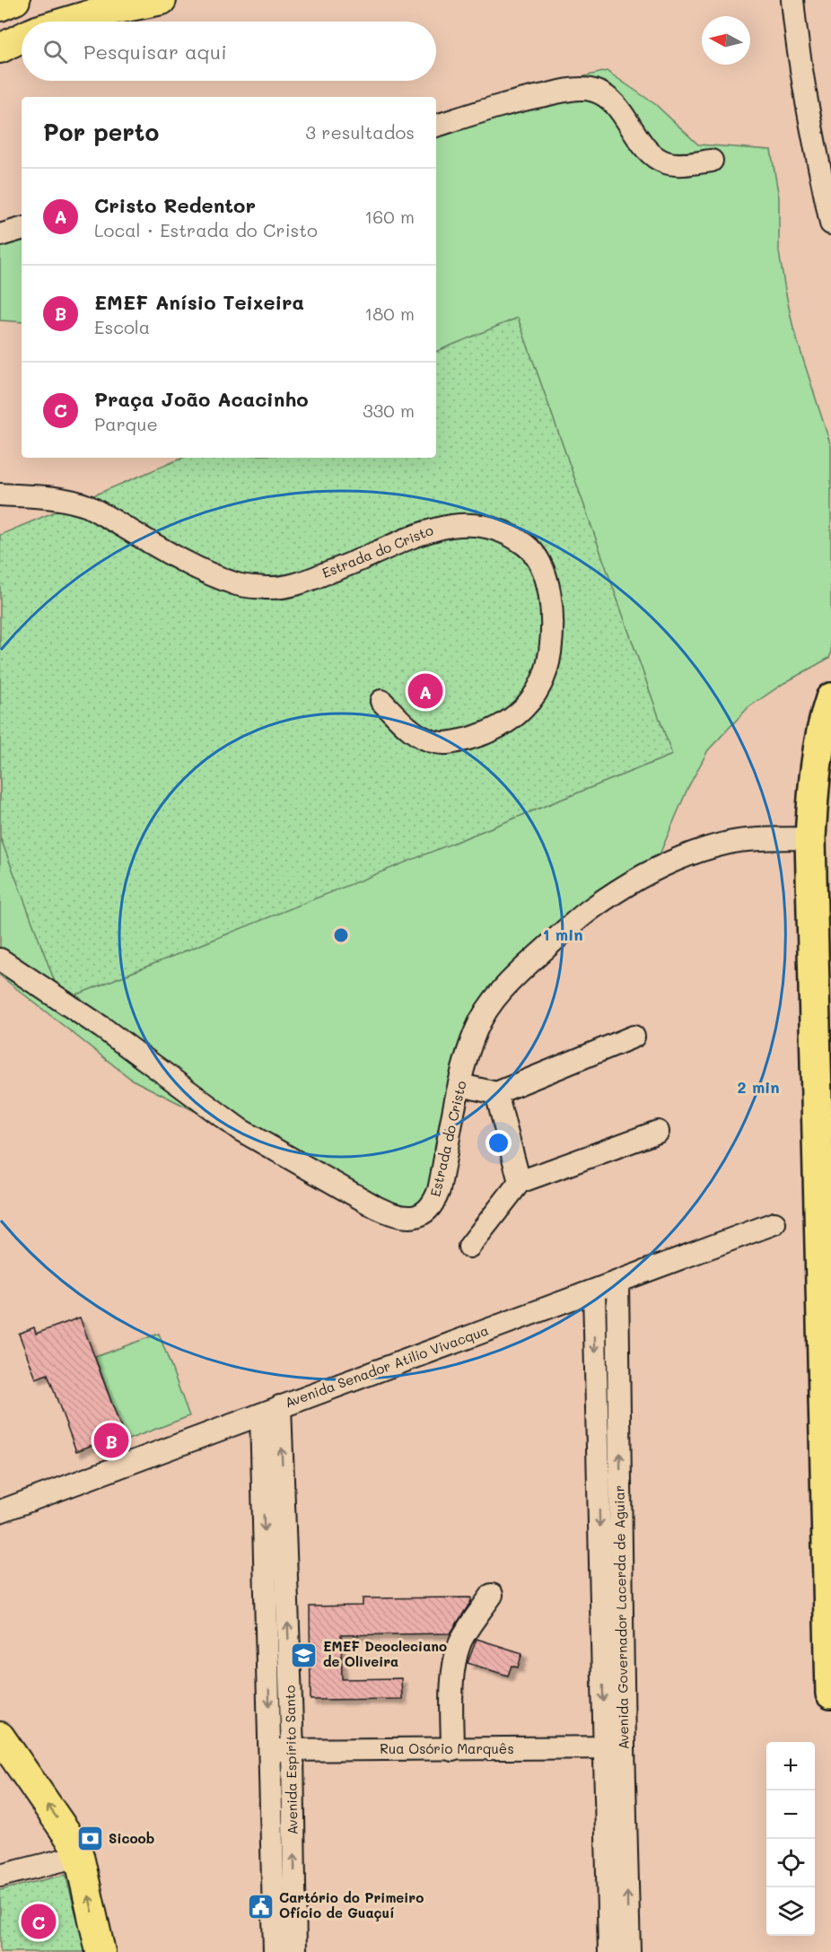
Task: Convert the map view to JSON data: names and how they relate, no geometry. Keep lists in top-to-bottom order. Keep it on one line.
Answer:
{"streets":{"street":["Estrada do Cristo","Avenida Senador Atilio Vivacqua","Avenida Governador Lacerda de Aguiar","Rua Osório Marquês","Avenida Espírito Santo"]},"crossings":[["Avenida Senador Atilio Vivacqua","Avenida Governador Lacerda de Aguiar"],["Avenida Senador Atilio Vivacqua","Avenida Espírito Santo"],["Avenida Governador Lacerda de Aguiar","Rua Osório Marquês"],["Rua Osório Marquês","Avenida Espírito Santo"]],"places":{"school or university":["EMEF Deocleciano de Oliveira"],"bank":["Sicoob"],"public building":["Cartório do Primeiro Ofício de Guaçuí"]},"north":"left","page":{"search":"Pesquisar aqui","heading":["Por perto","3 resultados"],"list":[{"mark":"A","name":"Cristo Redentor","note":"Local · Estrada do Cristo","value":"160 m"},{"mark":"B","name":"EMEF Anísio Teixeira","note":"Escola","value":"180 m"},{"mark":"C","name":"Praça João Acacinho","note":"Parque","value":"330 m"}],"pins":["A","B","C"],"map_buttons":["+","−"]},"rings":["1 min","2 min"]}
